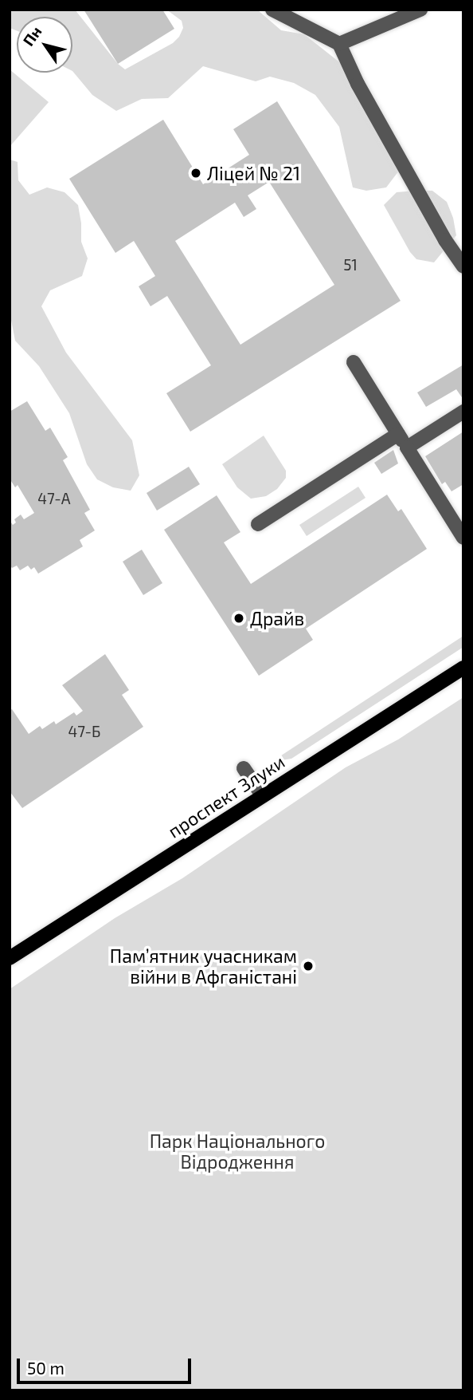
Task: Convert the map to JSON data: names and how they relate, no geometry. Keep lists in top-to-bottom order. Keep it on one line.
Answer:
{"streets":{"main road":["проспект Злуки"]},"parks":["Парк Національного Відродження"],"places":["Ліцей № 21","Драйв","Пам’ятник учасникам війни в Афганістані"],"house_numbers":["51","47-А","47-Б"],"scale_bar":"50 m","north":"top left"}
